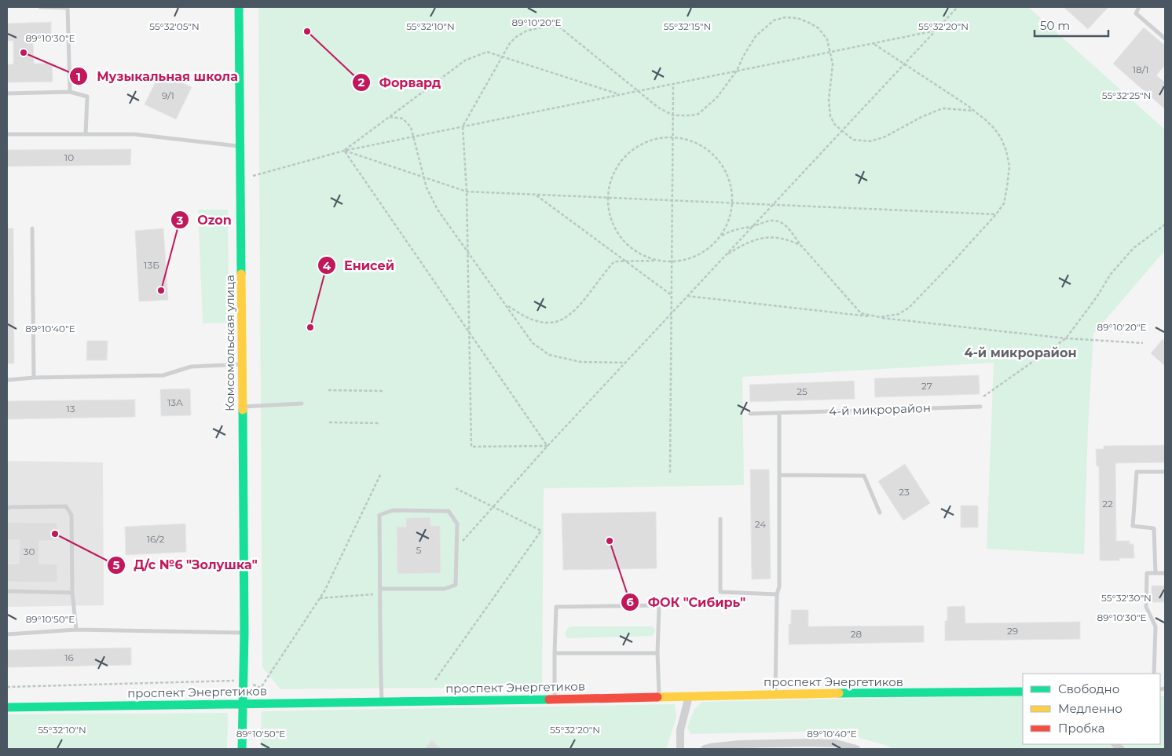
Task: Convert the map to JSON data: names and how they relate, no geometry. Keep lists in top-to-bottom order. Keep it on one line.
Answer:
{"streets":{"street":["Комсомольская улица","проспект Энергетиков"],"lane":["4-й микрорайон"]},"crossings":[["Комсомольская улица","проспект Энергетиков"]],"districts":["4-й микрорайон"],"places":["Форвард","Музыкальная школа","Ozon","Енисей","Д/с №6 \"Золушка\"","ФОК \"Сибирь\""],"house_numbers":["18/1","9/1","10","13Б","27","25","13А","13","23","22","24","16/2","5","30","29","28","16"],"legend":["Свободно","Медленно","Пробка"],"scale_bar":"50 m","coordinates":["89°10'20\"E","55°32'05\"N","55°32'10\"N","55°32'15\"N","55°32'20\"N","89°10'30\"E","55°32'25\"N","89°10'40\"E","55°32'30\"N","89°10'50\"E"]}
